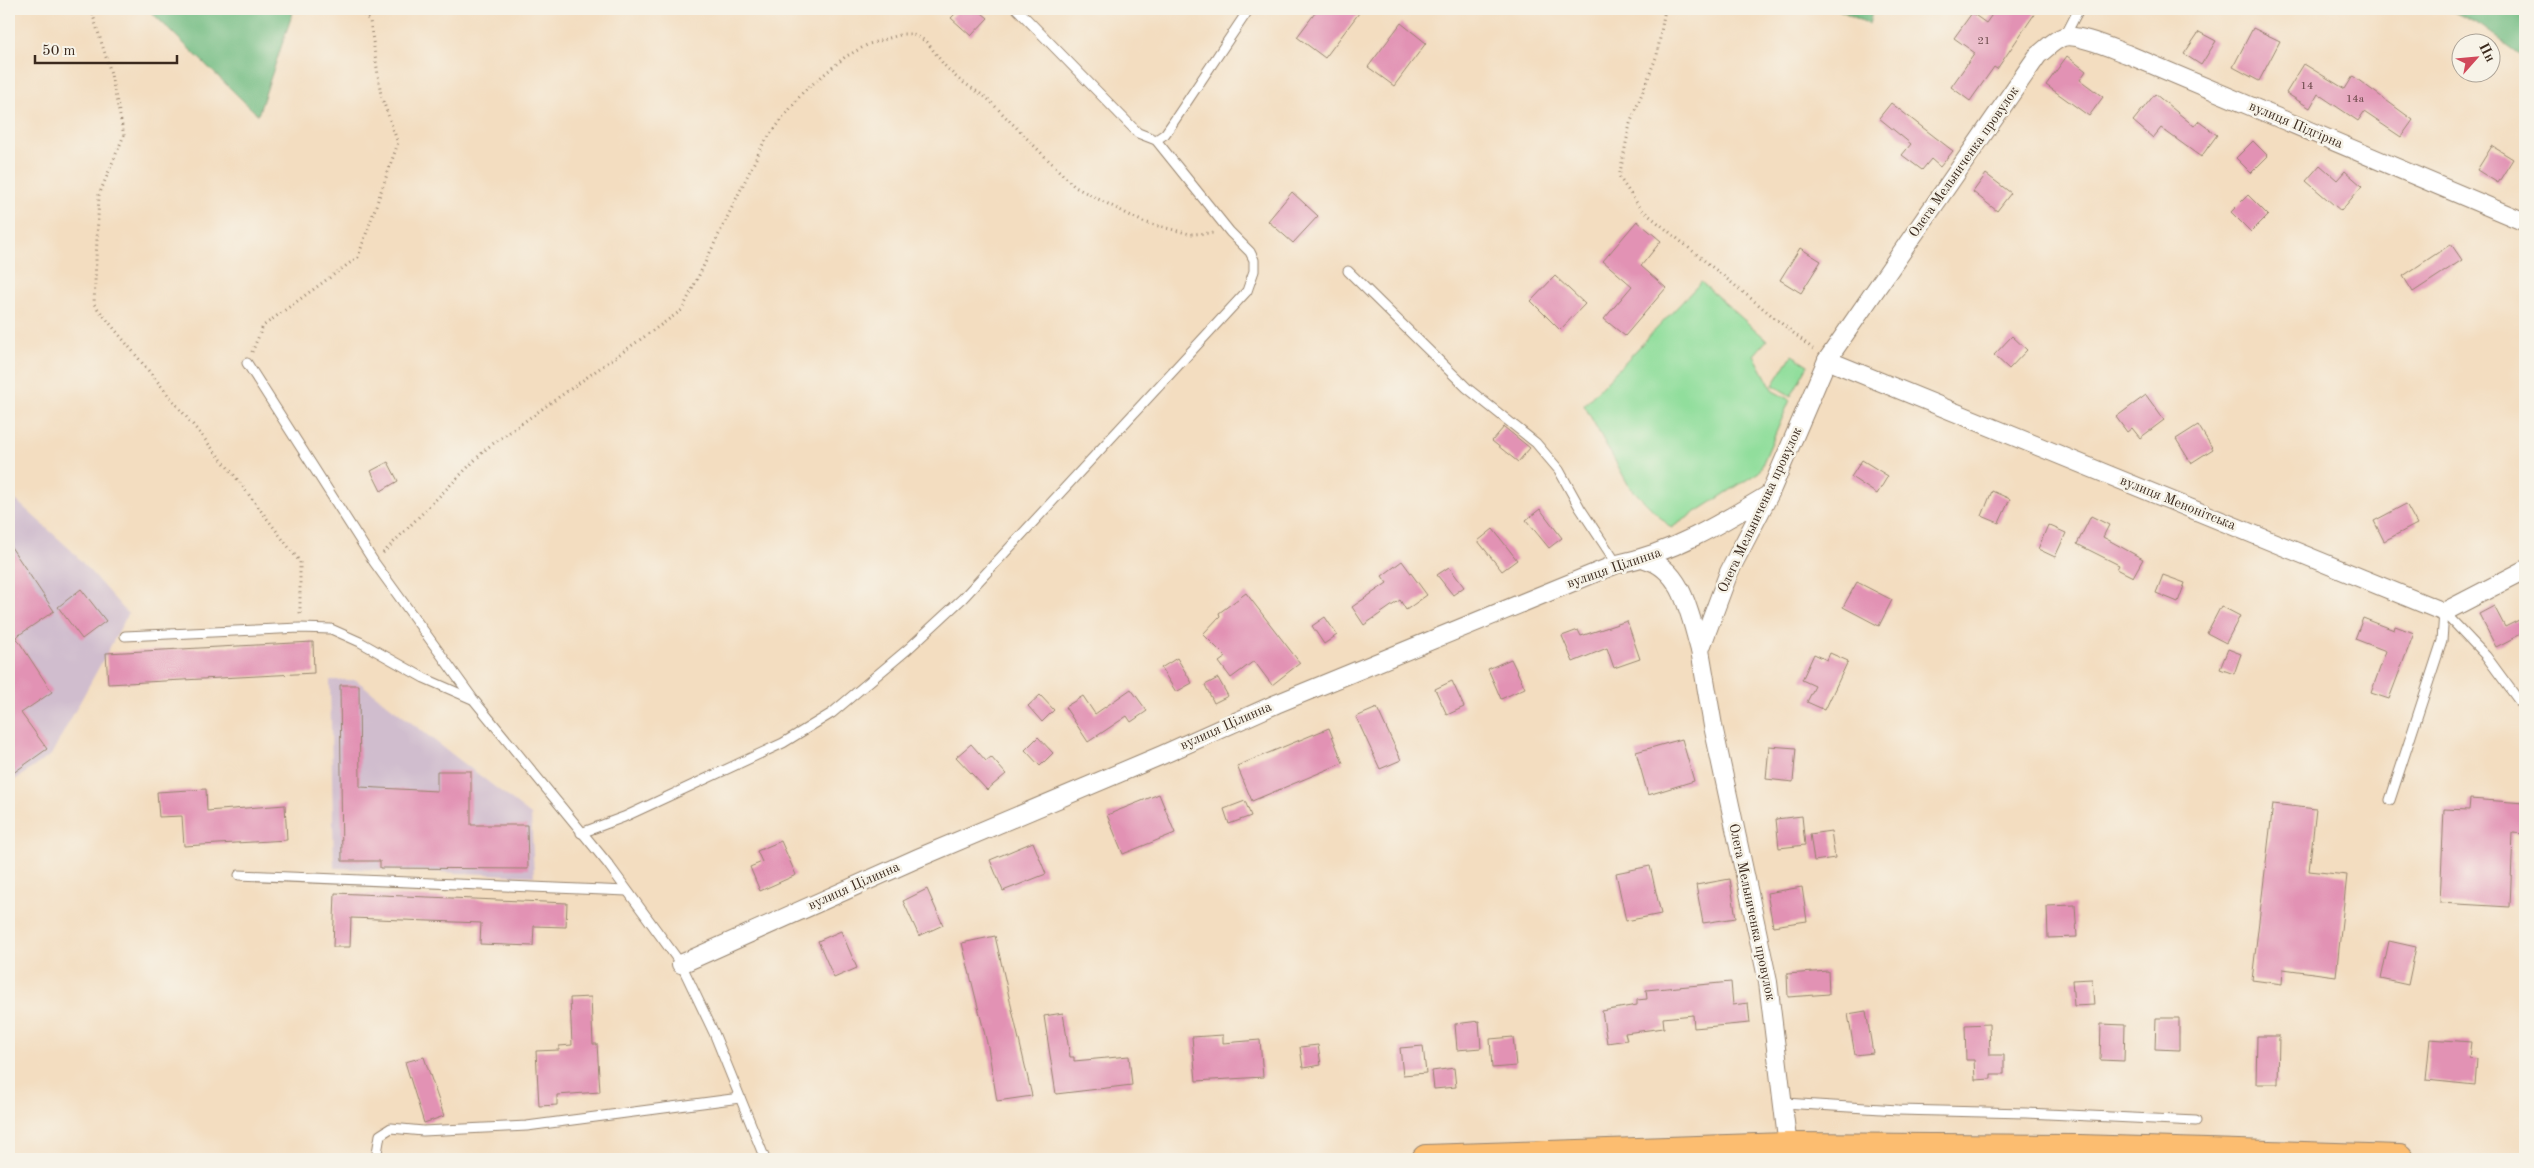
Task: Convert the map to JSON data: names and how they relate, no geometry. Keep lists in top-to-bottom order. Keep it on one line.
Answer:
{"streets":{"street":["вулиця Підгірна","Олега Мельниченка провулок","вулиця Менонітська","вулиця Цілинна"]},"crossings":[["вулиця Підгірна","Олега Мельниченка провулок"],["Олега Мельниченка провулок","вулиця Менонітська"],["Олега Мельниченка провулок","вулиця Цілинна"]],"house_numbers":["21","14","14а"],"scale_bar":"50 m","north":"top right"}
